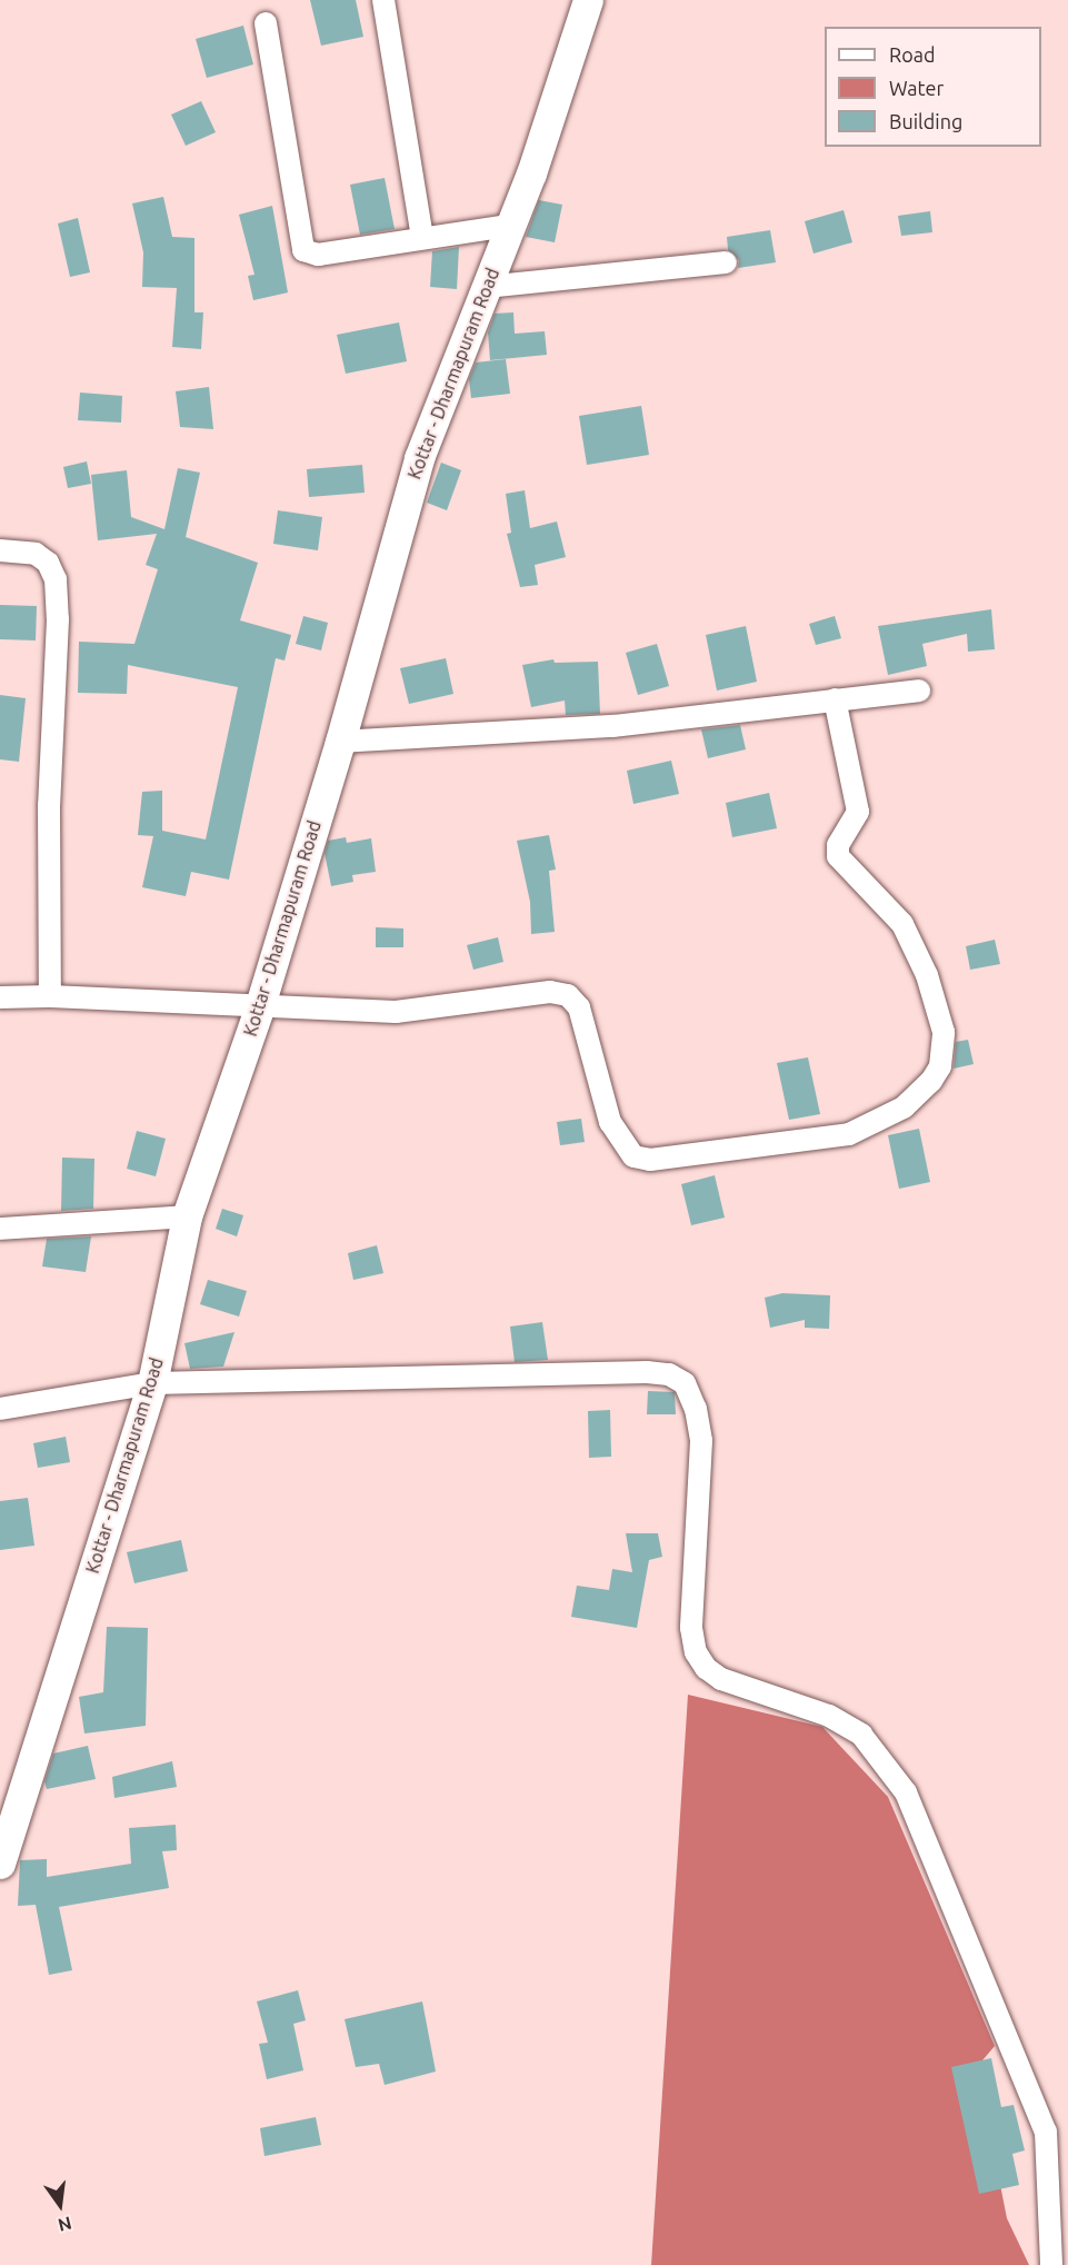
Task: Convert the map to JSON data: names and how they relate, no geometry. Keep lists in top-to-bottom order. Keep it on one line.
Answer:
{"streets":{"main road":["Kottar - Dharmapuram Road"]},"legend":["Road","Water","Building"],"north":"bottom"}
